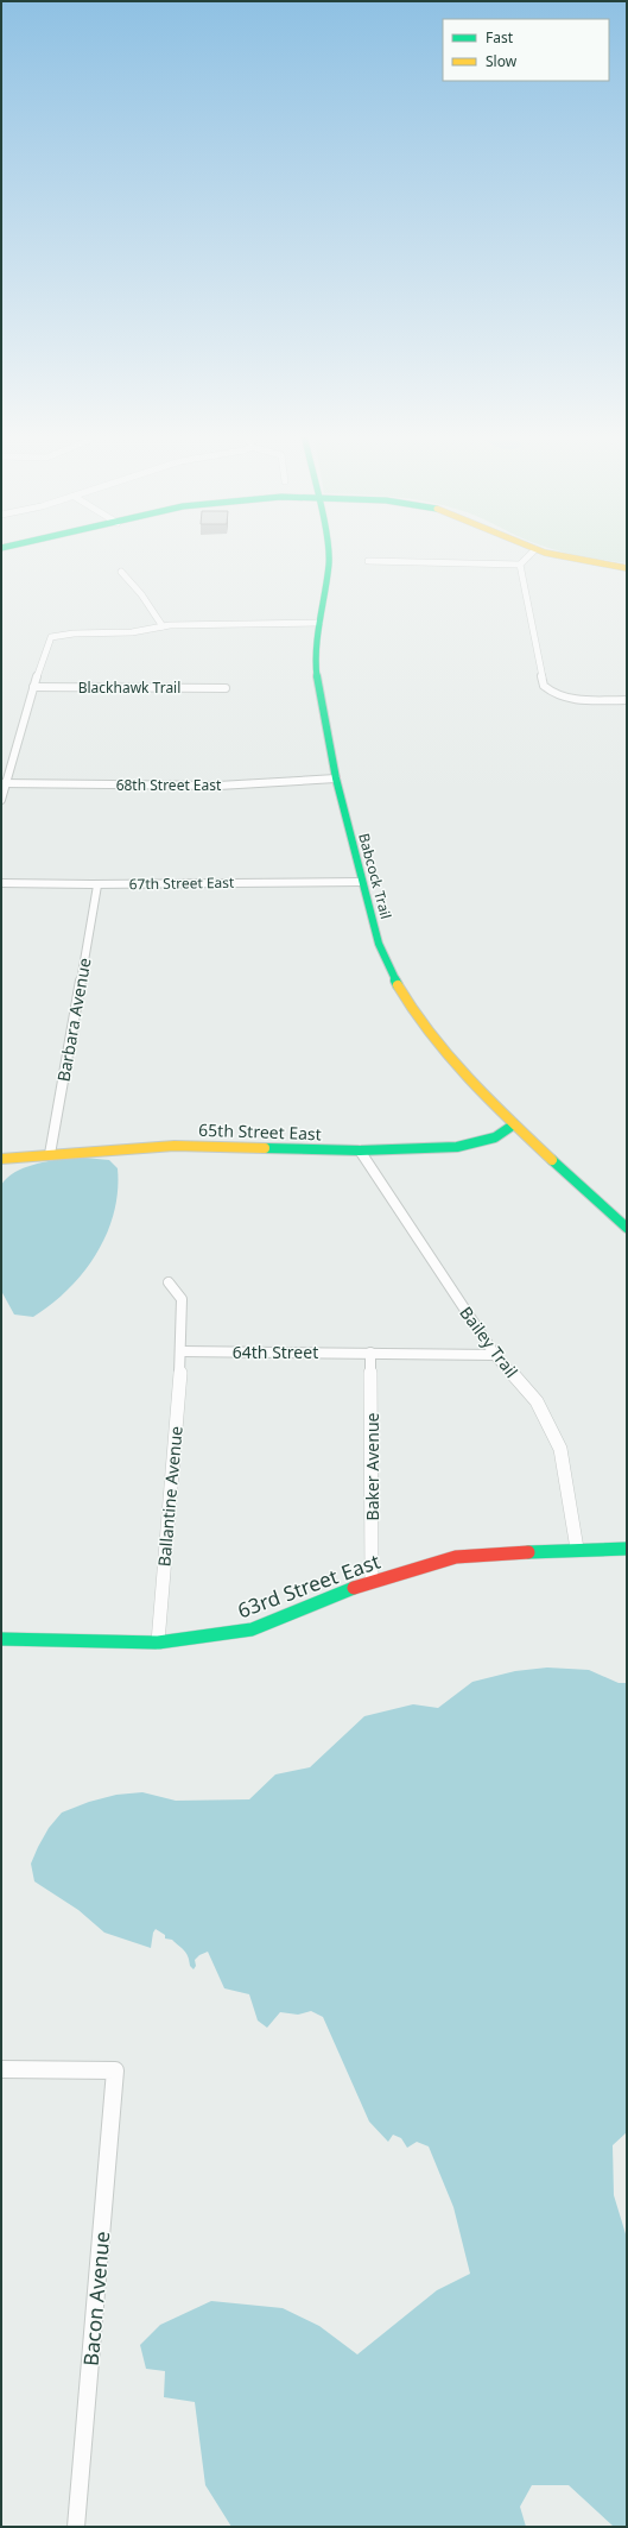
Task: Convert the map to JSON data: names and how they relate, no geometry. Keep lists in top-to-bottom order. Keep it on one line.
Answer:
{"streets":{"street":["Blackhawk Trail","68th Street East","Babcock Trail","67th Street East","Barbara Avenue","65th Street East","Bailey Trail","64th Street","Baker Avenue","Ballantine Avenue","63rd Street East","Bacon Avenue"]},"crossings":[["68th Street East","Babcock Trail"],["Babcock Trail","67th Street East"],["Babcock Trail","65th Street East"],["67th Street East","Barbara Avenue"],["Barbara Avenue","65th Street East"],["65th Street East","Bailey Trail"],["Bailey Trail","64th Street"],["Bailey Trail","63rd Street East"],["64th Street","Baker Avenue"],["64th Street","Ballantine Avenue"],["Baker Avenue","63rd Street East"],["Ballantine Avenue","63rd Street East"]],"legend":["Fast","Slow"]}
